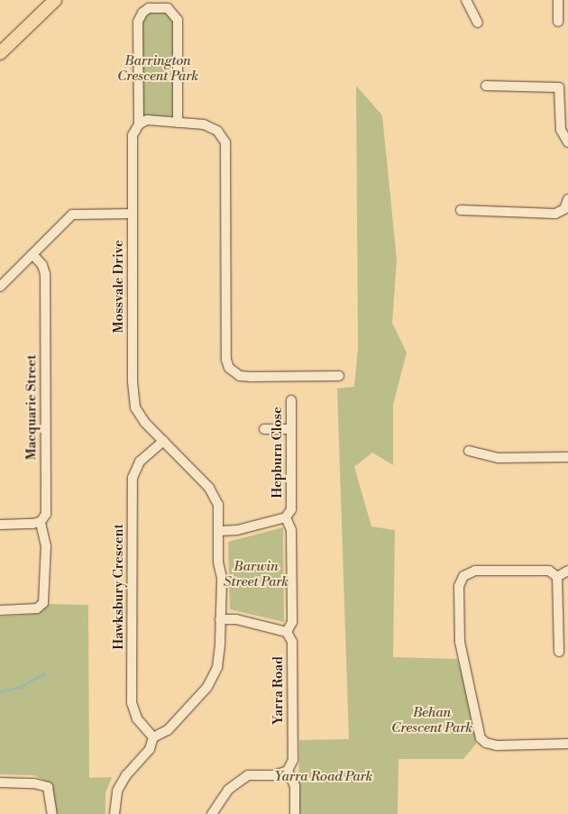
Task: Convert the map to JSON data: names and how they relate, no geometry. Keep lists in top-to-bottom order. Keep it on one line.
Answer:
{"streets":{"street":["Mossvale Drive","Macquarie Street","Hepburn Close","Hawksbury Crescent","Yarra Road"]},"crossings":[["Mossvale Drive","Hepburn Close"],["Mossvale Drive","Hawksbury Crescent"]],"parks":["Barrington Crescent Park","Barwin Street Park","Behan Crescent Park","Yarra Road Park"]}
